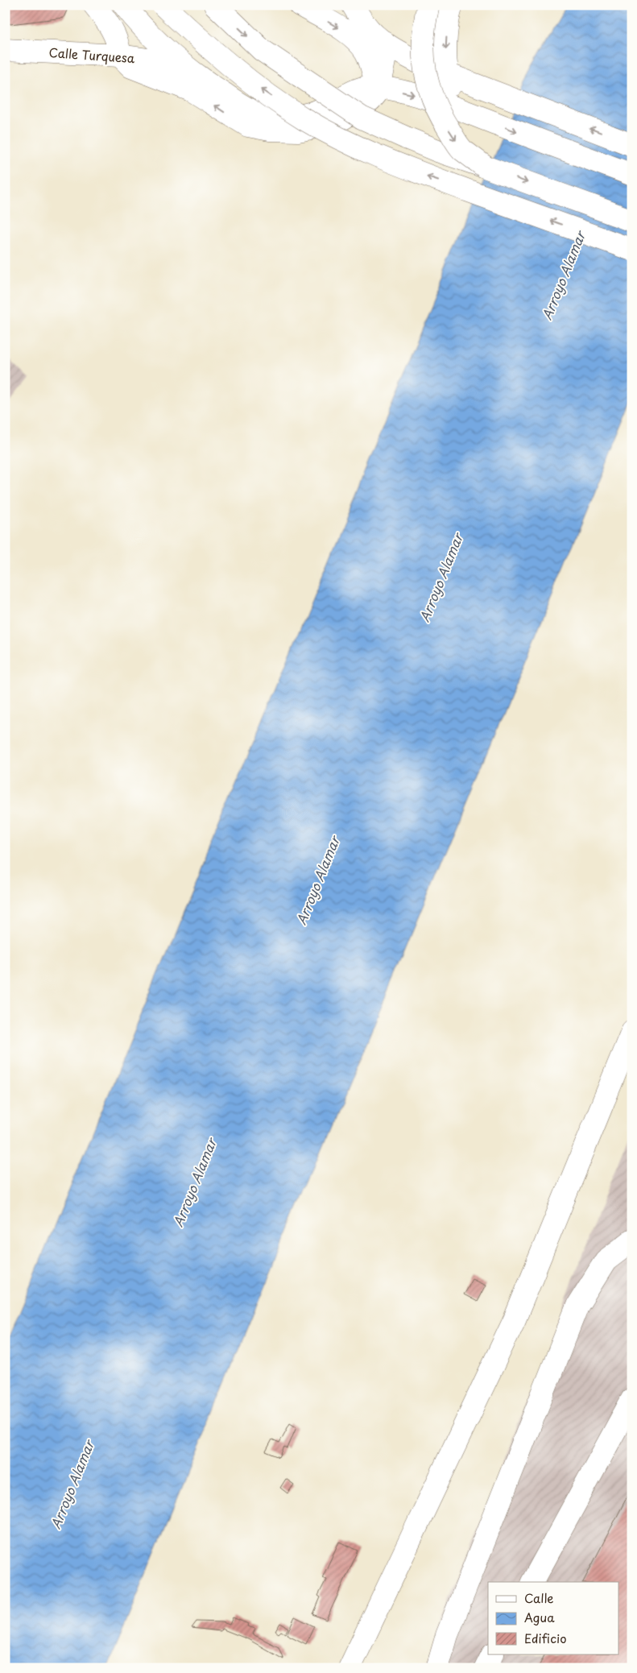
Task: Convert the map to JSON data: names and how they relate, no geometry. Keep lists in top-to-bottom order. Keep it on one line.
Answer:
{"streets":{"main road":["Calle Turquesa"]},"water":["Arroyo Alamar"],"legend":["Calle","Agua","Edificio"]}
